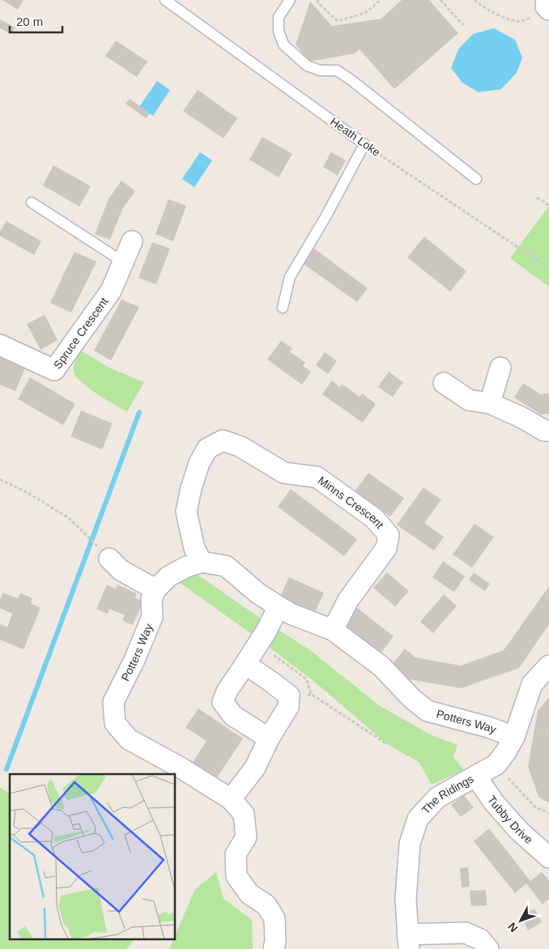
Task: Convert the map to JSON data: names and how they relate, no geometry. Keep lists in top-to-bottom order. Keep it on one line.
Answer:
{"streets":{"street":["Spruce Crescent","Minns Crescent","Potters Way","The Ridings","Tubby Drive"],"lane":["Heath Loke"]},"crossings":[["Minns Crescent","Potters Way"],["Potters Way","The Ridings"],["The Ridings","Tubby Drive"]],"scale_bar":"20 m","north":"bottom left"}
